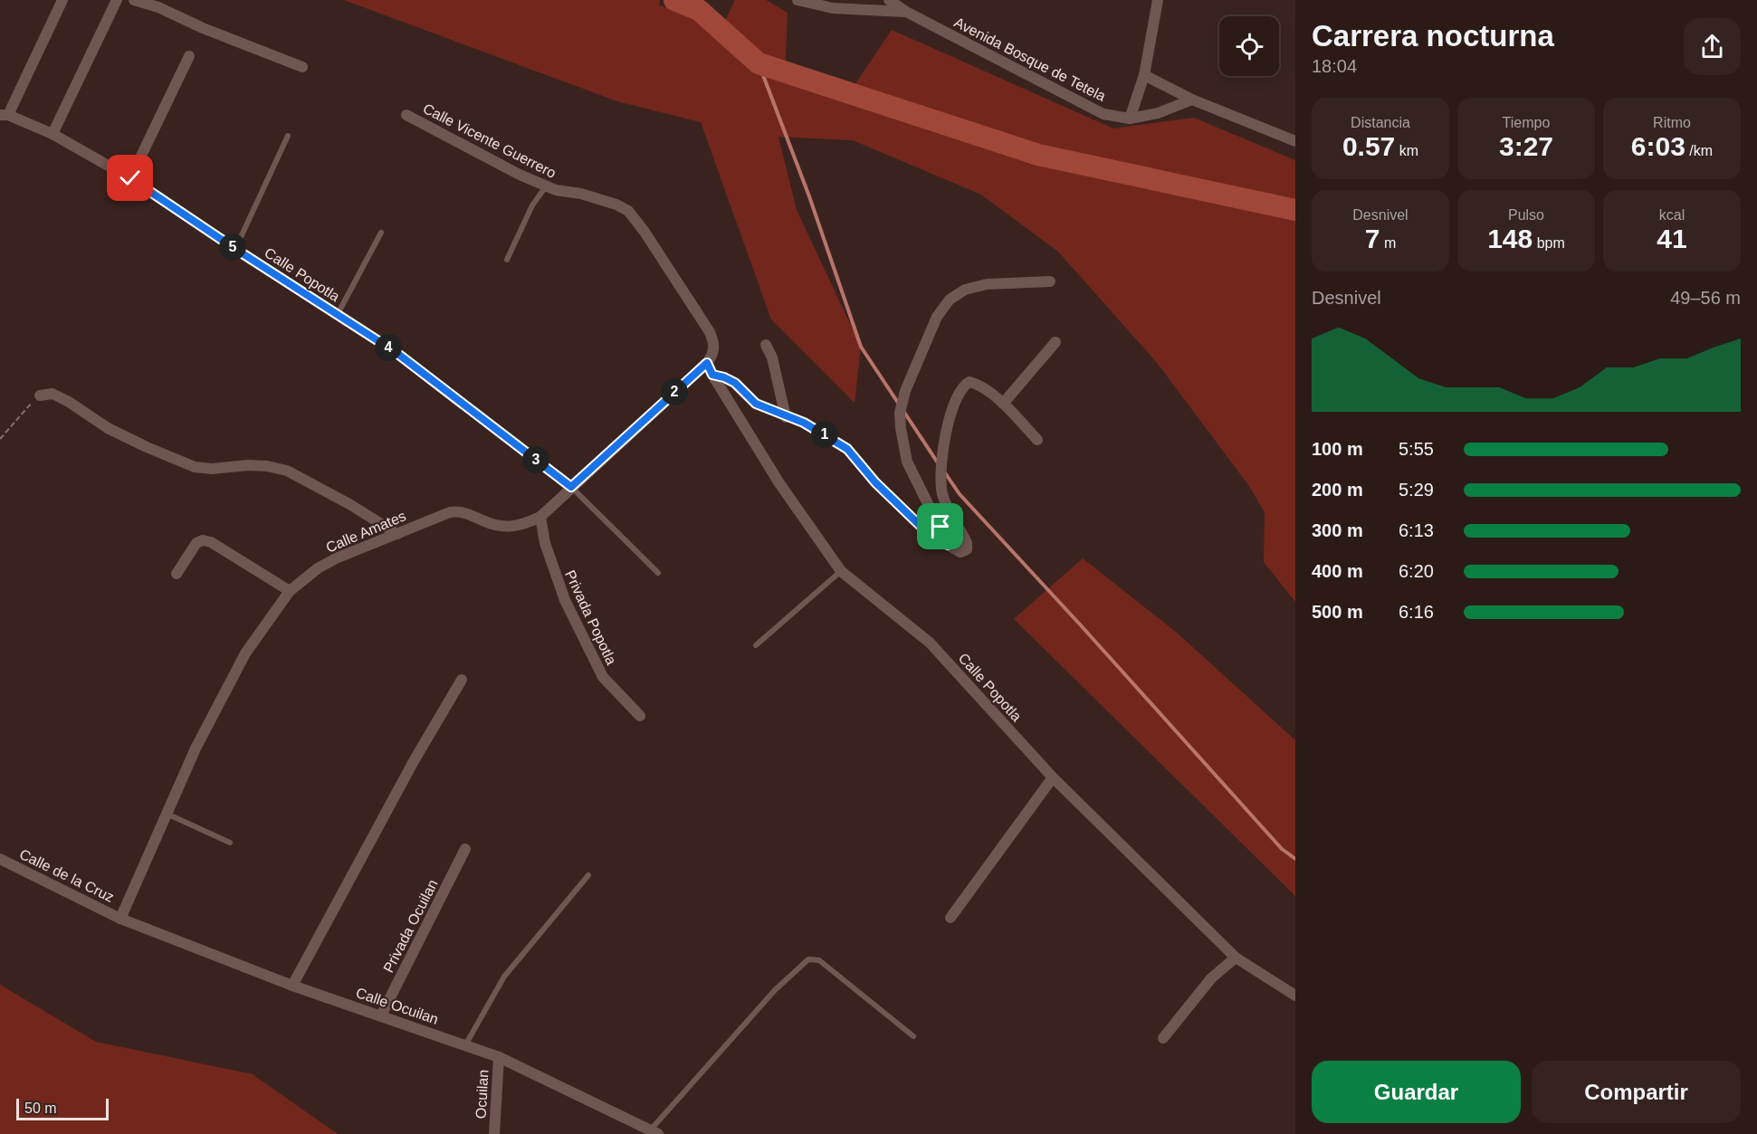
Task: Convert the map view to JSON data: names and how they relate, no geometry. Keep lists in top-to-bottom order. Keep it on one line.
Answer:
{"streets":{"street":["Avenida Bosque de Tetela","Calle Vicente Guerrero","Calle Popotla","Calle Amates","Privada Popotla","Calle de la Cruz","Privada Ocuilan","Calle Ocuilan","Ocuilan"]},"crossings":[["Calle Vicente Guerrero","Calle Popotla"],["Calle Vicente Guerrero","Calle Amates"],["Calle Popotla","Calle Amates"],["Calle Amates","Privada Popotla"],["Calle Amates","Calle de la Cruz"],["Calle Amates","Calle Ocuilan"],["Calle de la Cruz","Calle Ocuilan"],["Privada Ocuilan","Calle Ocuilan"],["Calle Ocuilan","Ocuilan"]],"scale_bar":"50 m","page":{"heading":["Carrera nocturna","18:04"],"stats":[["Distancia","0.57 km"],["Tiempo","3:27"],["Ritmo","6:03 /km"],["Desnivel","7 m"],["Pulso","148 bpm"],["kcal","41"]],"pins":["5","4","2","1","3"],"chart":["Desnivel","49–56 m"],"list":[{"name":"100 m","note":"5:55"},{"name":"200 m","note":"5:29"},{"name":"300 m","note":"6:13"},{"name":"400 m","note":"6:20"},{"name":"500 m","note":"6:16"}],"buttons":["Guardar","Compartir"],"scale":"50 m"}}
